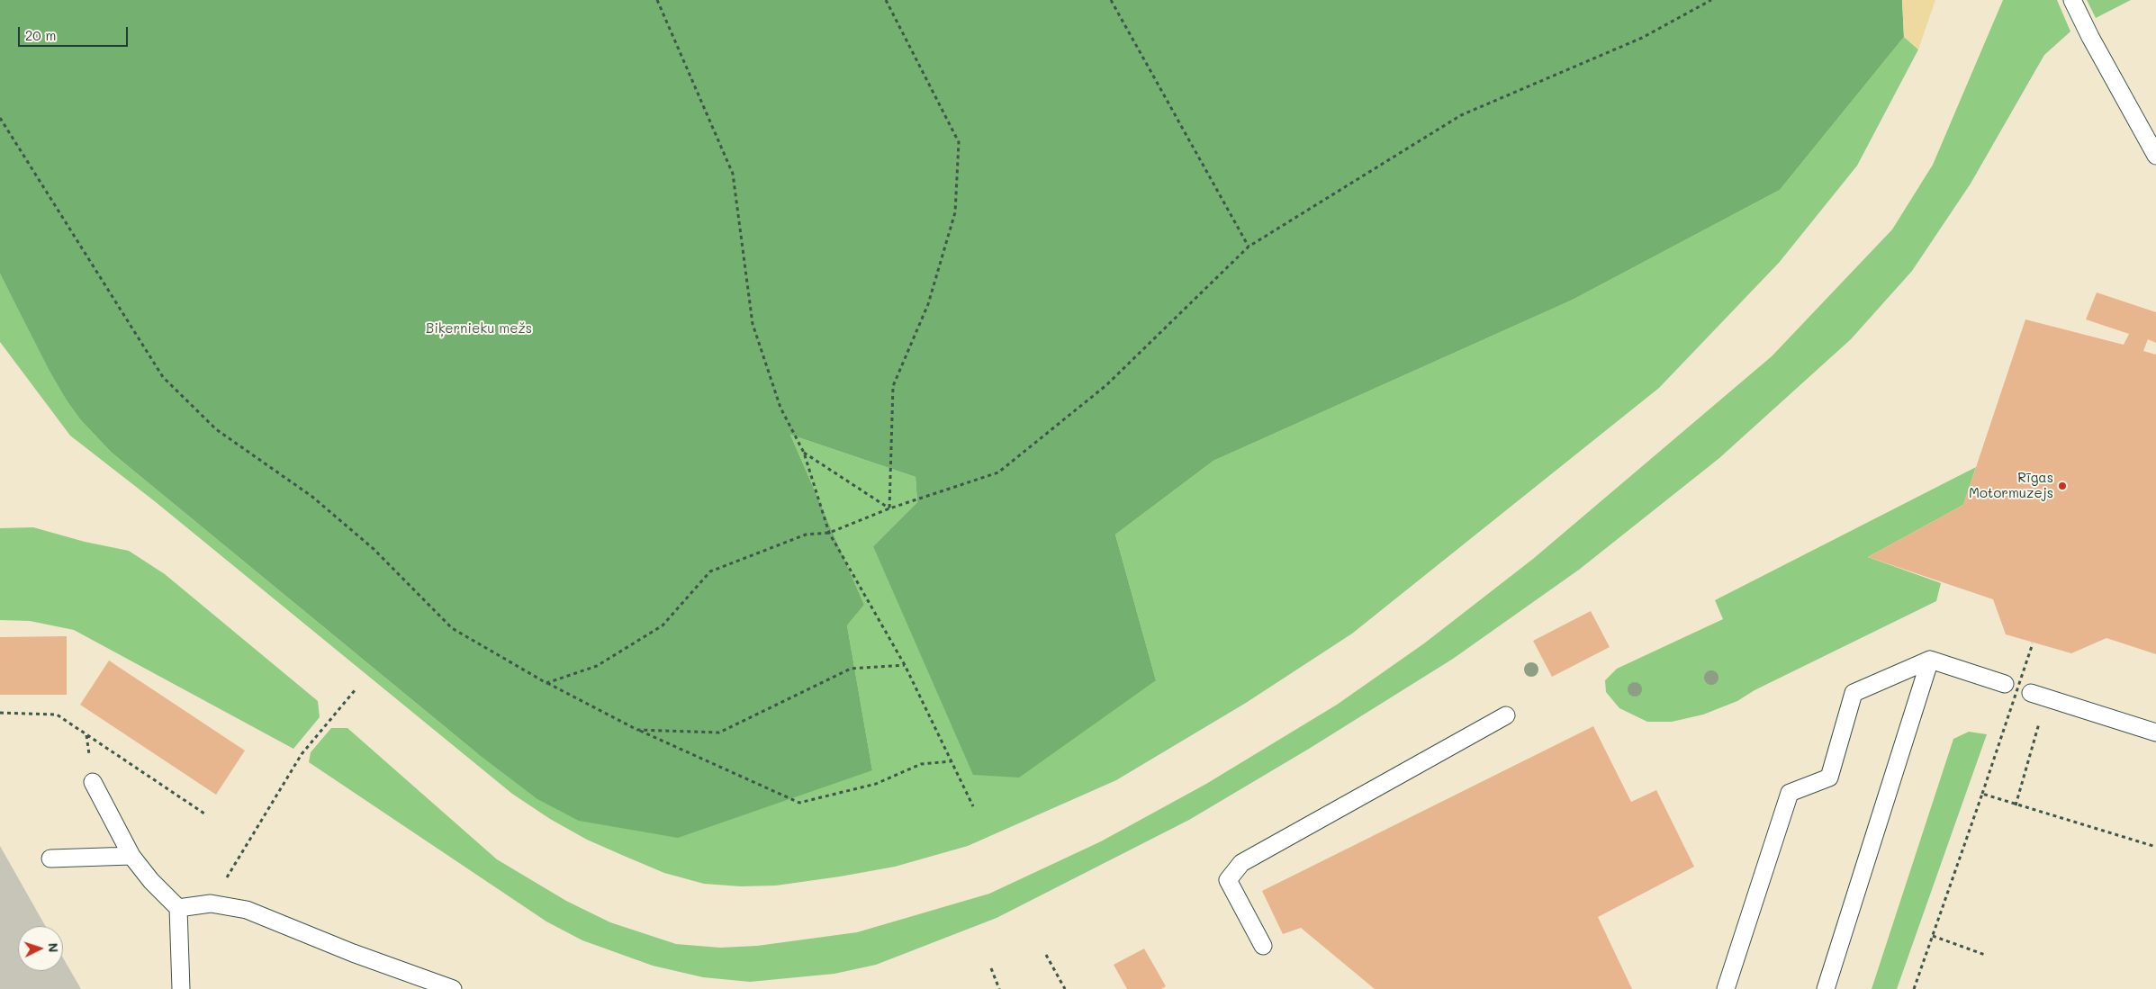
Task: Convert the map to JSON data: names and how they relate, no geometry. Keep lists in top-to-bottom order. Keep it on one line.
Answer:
{"parks":["Biķernieku mežs"],"places":["Rīgas Motormuzejs"],"scale_bar":"20 m","north":"right"}
